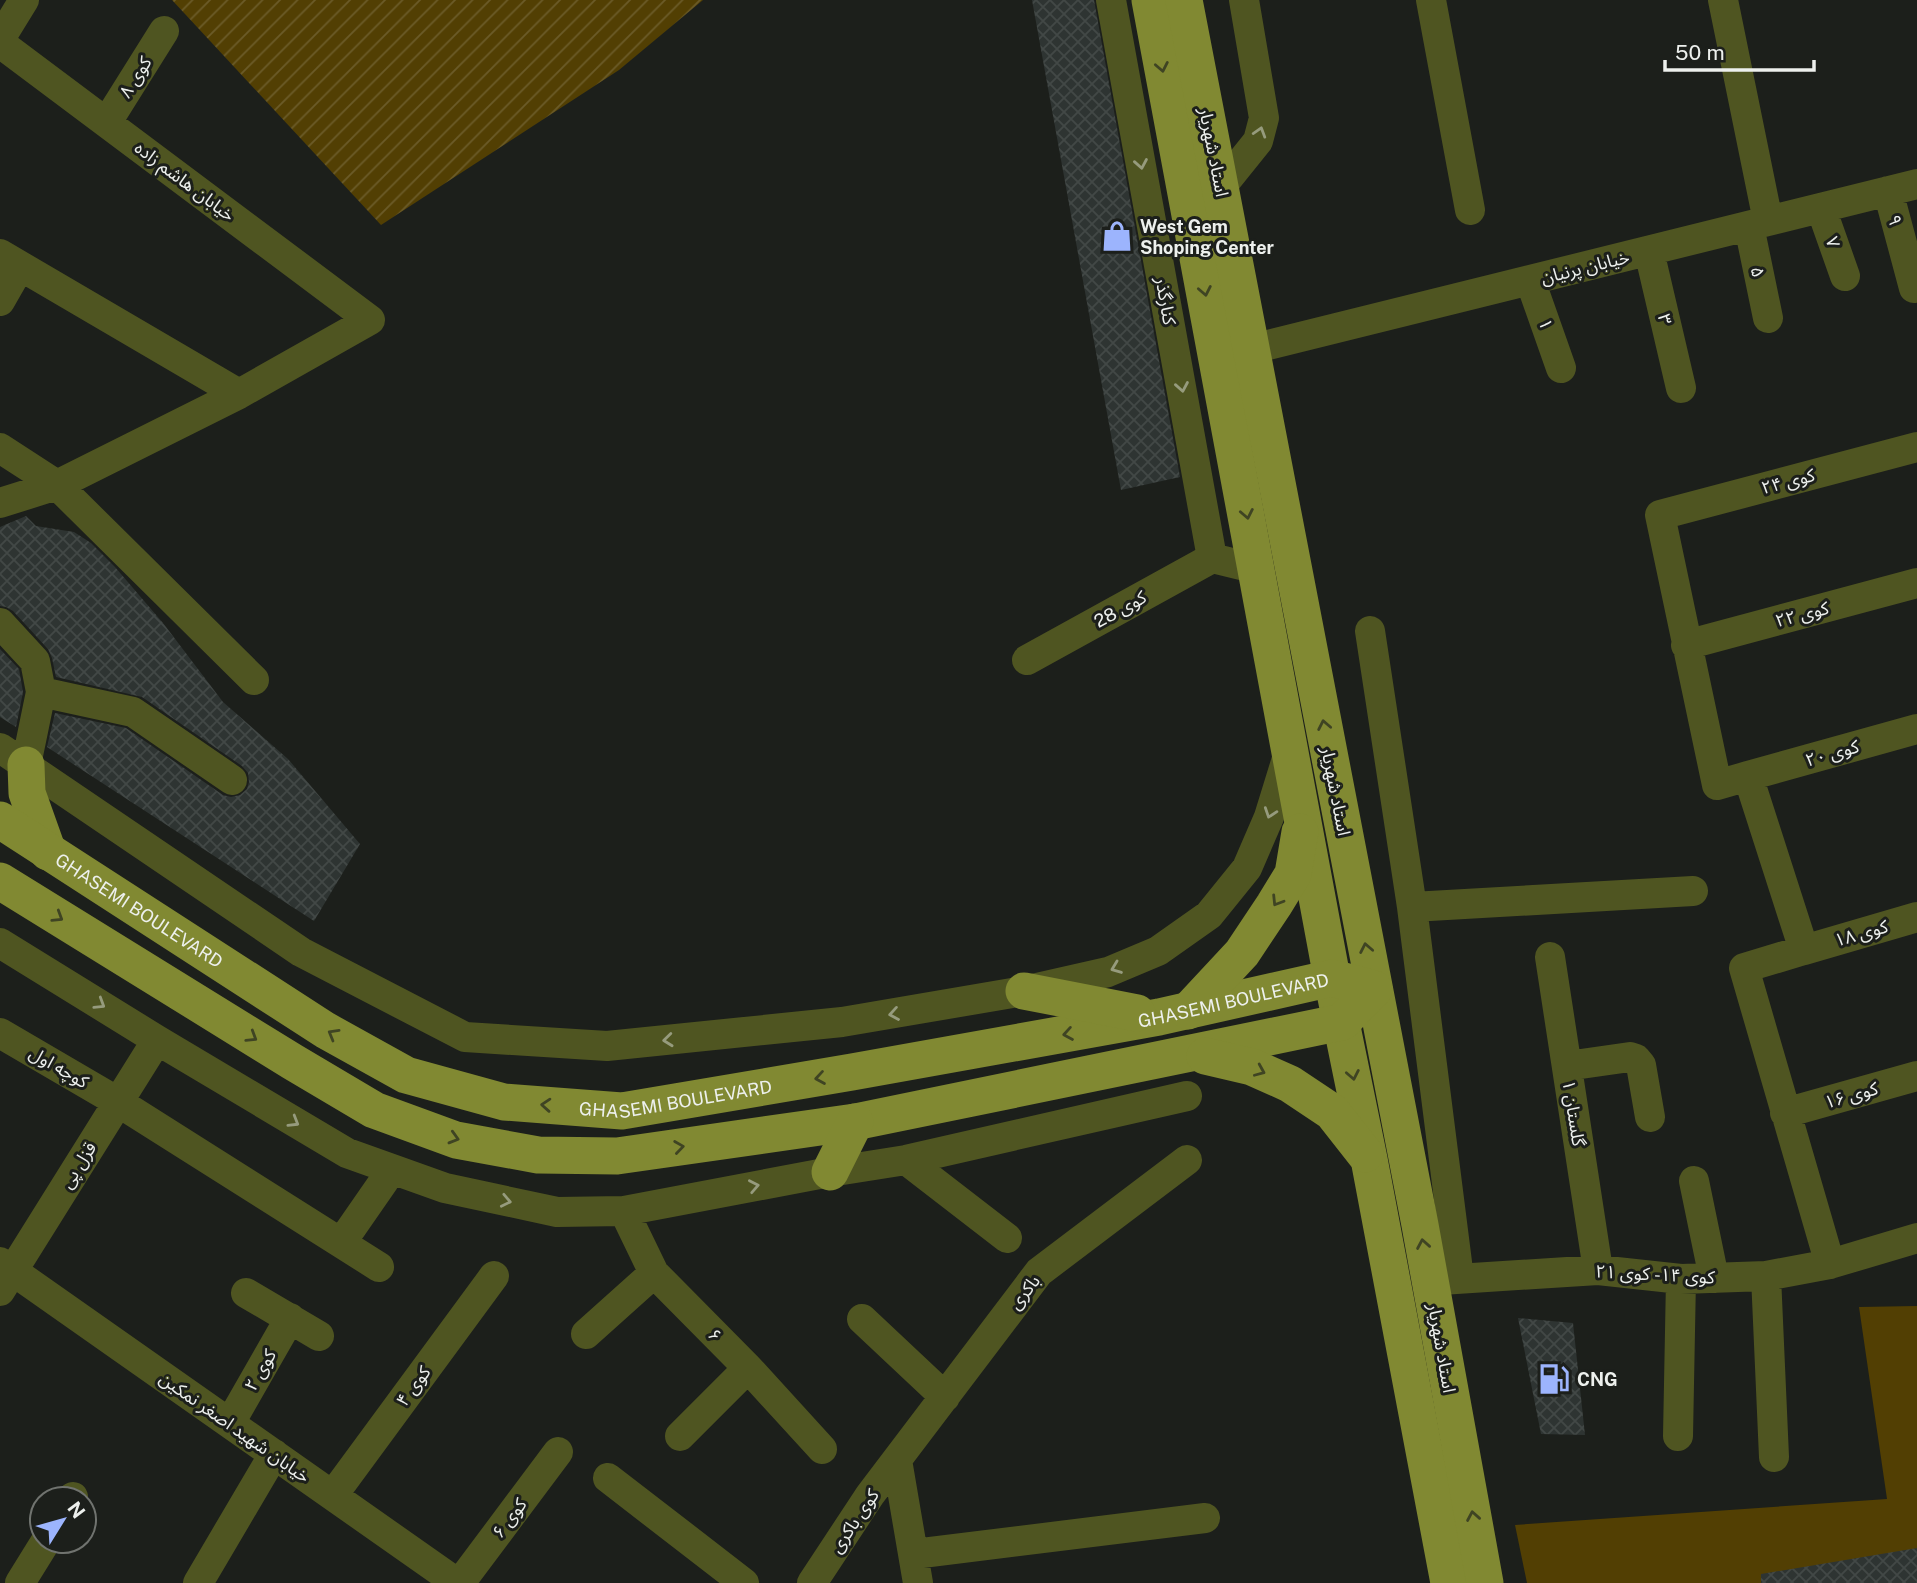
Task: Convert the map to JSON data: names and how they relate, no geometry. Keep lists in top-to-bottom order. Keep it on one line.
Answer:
{"streets":{"main road":["استاد شهریار","GHASEMI BOULEVARD"],"street":["کوی ۸","خیابان هاشم زاده","۹","۷","خیابان پرنیان","۵","کنارگذر","۳","۱","کوی ۲۴","کوی 28","کوی ۲۲","کوی ۲۰","کوی ۱۸","کوچه اول","کوی ۱۶","۱ گلستان","قزل پی","کوی ۱۴ - کوی ۲۱","باکری","۶","کوی ۲","کوی ۴","خیابان شهید اصغر نمکین","کوی ۶","کوی باکری"]},"crossings":[["کوی ۸","خیابان هاشم زاده"],["استاد شهریار","خیابان پرنیان"],["استاد شهریار","GHASEMI BOULEVARD"],["استاد شهریار","کوی ۱۴ - کوی ۲۱"],["۹","خیابان پرنیان"],["۷","خیابان پرنیان"],["خیابان پرنیان","۵"],["خیابان پرنیان","۳"],["خیابان پرنیان","۱"],["کنارگذر","کوی 28"],["کوی ۲۴","کوی ۲۲"],["کوی ۲۴","کوی ۲۰"],["کوی ۲۲","کوی ۲۰"],["کوی ۱۸","کوی ۱۶"],["کوچه اول","قزل پی"],["۱ گلستان","کوی ۱۴ - کوی ۲۱"],["قزل پی","خیابان شهید اصغر نمکین"],["باکری","کوی باکری"],["کوی ۲","خیابان شهید اصغر نمکین"],["کوی ۴","خیابان شهید اصغر نمکین"],["خیابان شهید اصغر نمکین","کوی ۶"]],"one_way":["کنارگذر"],"places":{"shop":["West Gem Shoping Center"],"fuel station":["CNG"]},"scale_bar":"50 m","north":"top right"}
